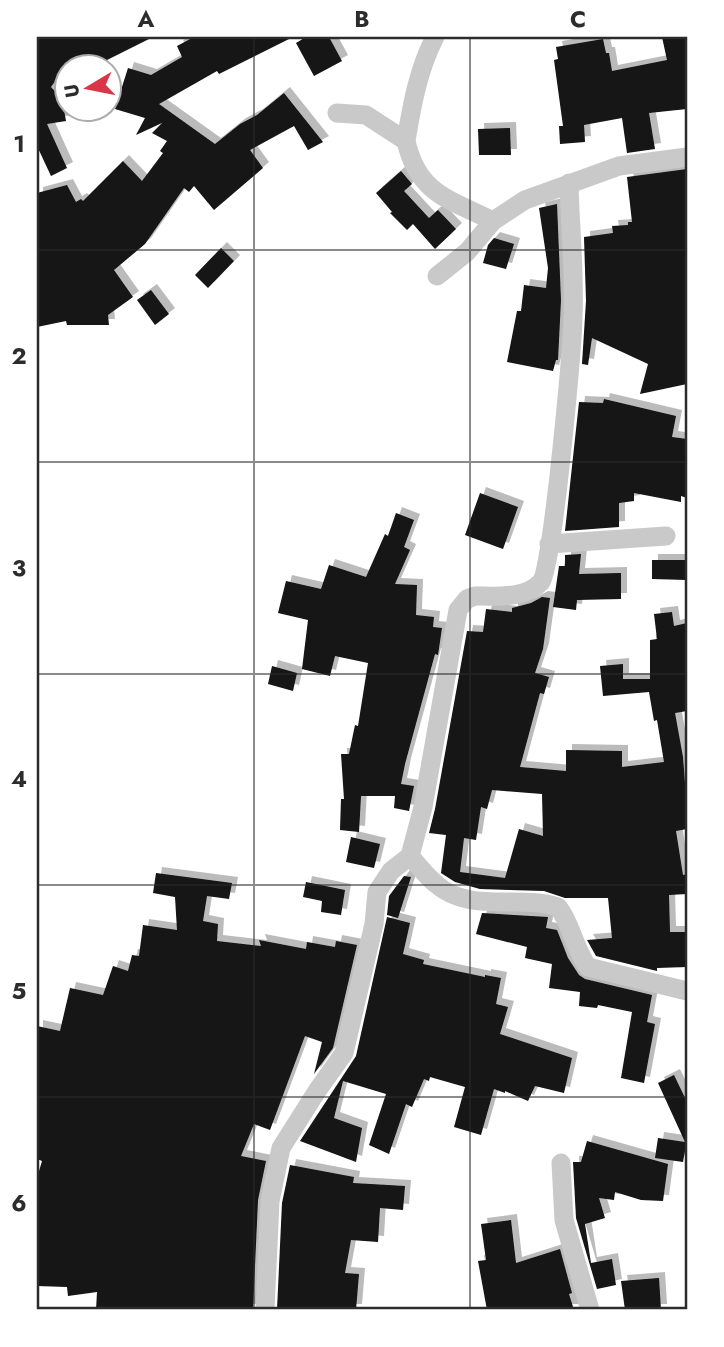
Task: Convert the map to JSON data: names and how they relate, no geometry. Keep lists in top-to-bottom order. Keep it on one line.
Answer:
{"north":"left","grid":{"columns":["A","B","C"],"rows":["1","2","3","4","5","6"]}}
